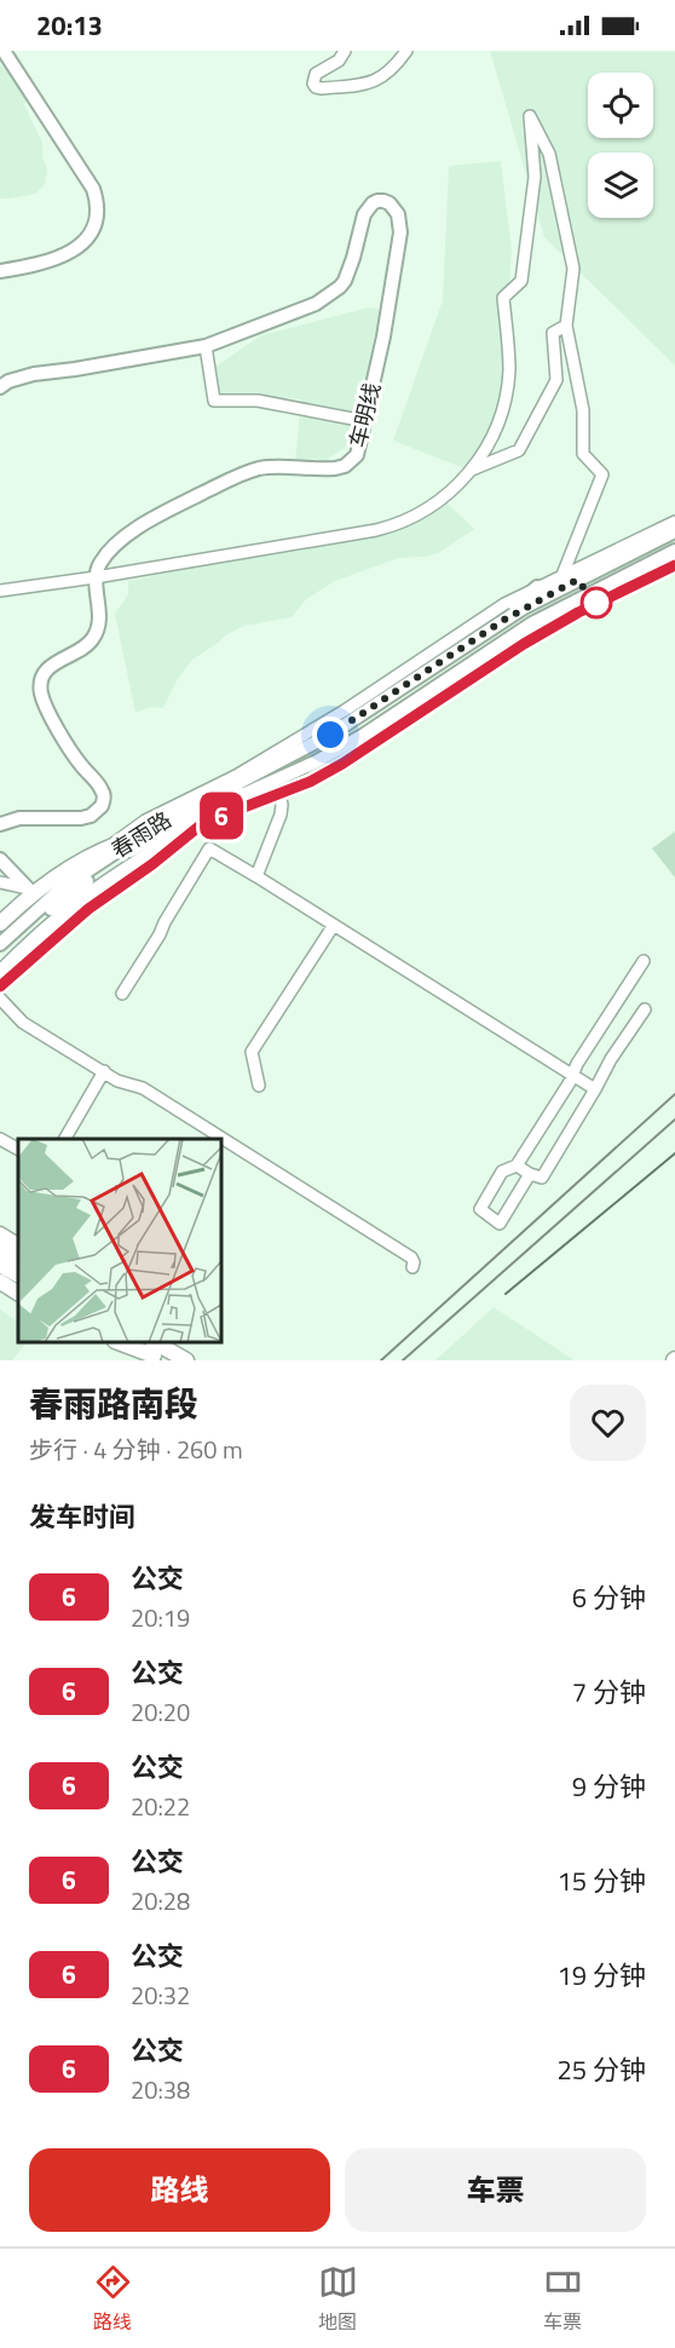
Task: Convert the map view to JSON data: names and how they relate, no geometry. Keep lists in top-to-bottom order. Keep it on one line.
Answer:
{"streets":{"main road":["车明线","春雨路"]},"lines":["bus line 6"],"page":{"status":"20:13","on_map":"6","heading":[["春雨路南段","步行 · 4 分钟 · 260 m"],"发车时间"],"list":[{"mark":"6","name":"公交","note":"20:19","value":"6 分钟"},{"mark":"6","name":"公交","note":"20:20","value":"7 分钟"},{"mark":"6","name":"公交","note":"20:22","value":"9 分钟"},{"mark":"6","name":"公交","note":"20:28","value":"15 分钟"},{"mark":"6","name":"公交","note":"20:32","value":"19 分钟"},{"mark":"6","name":"公交","note":"20:38","value":"25 分钟"}],"buttons":["路线","车票"],"tabs":["路线","地图","车票"]}}
